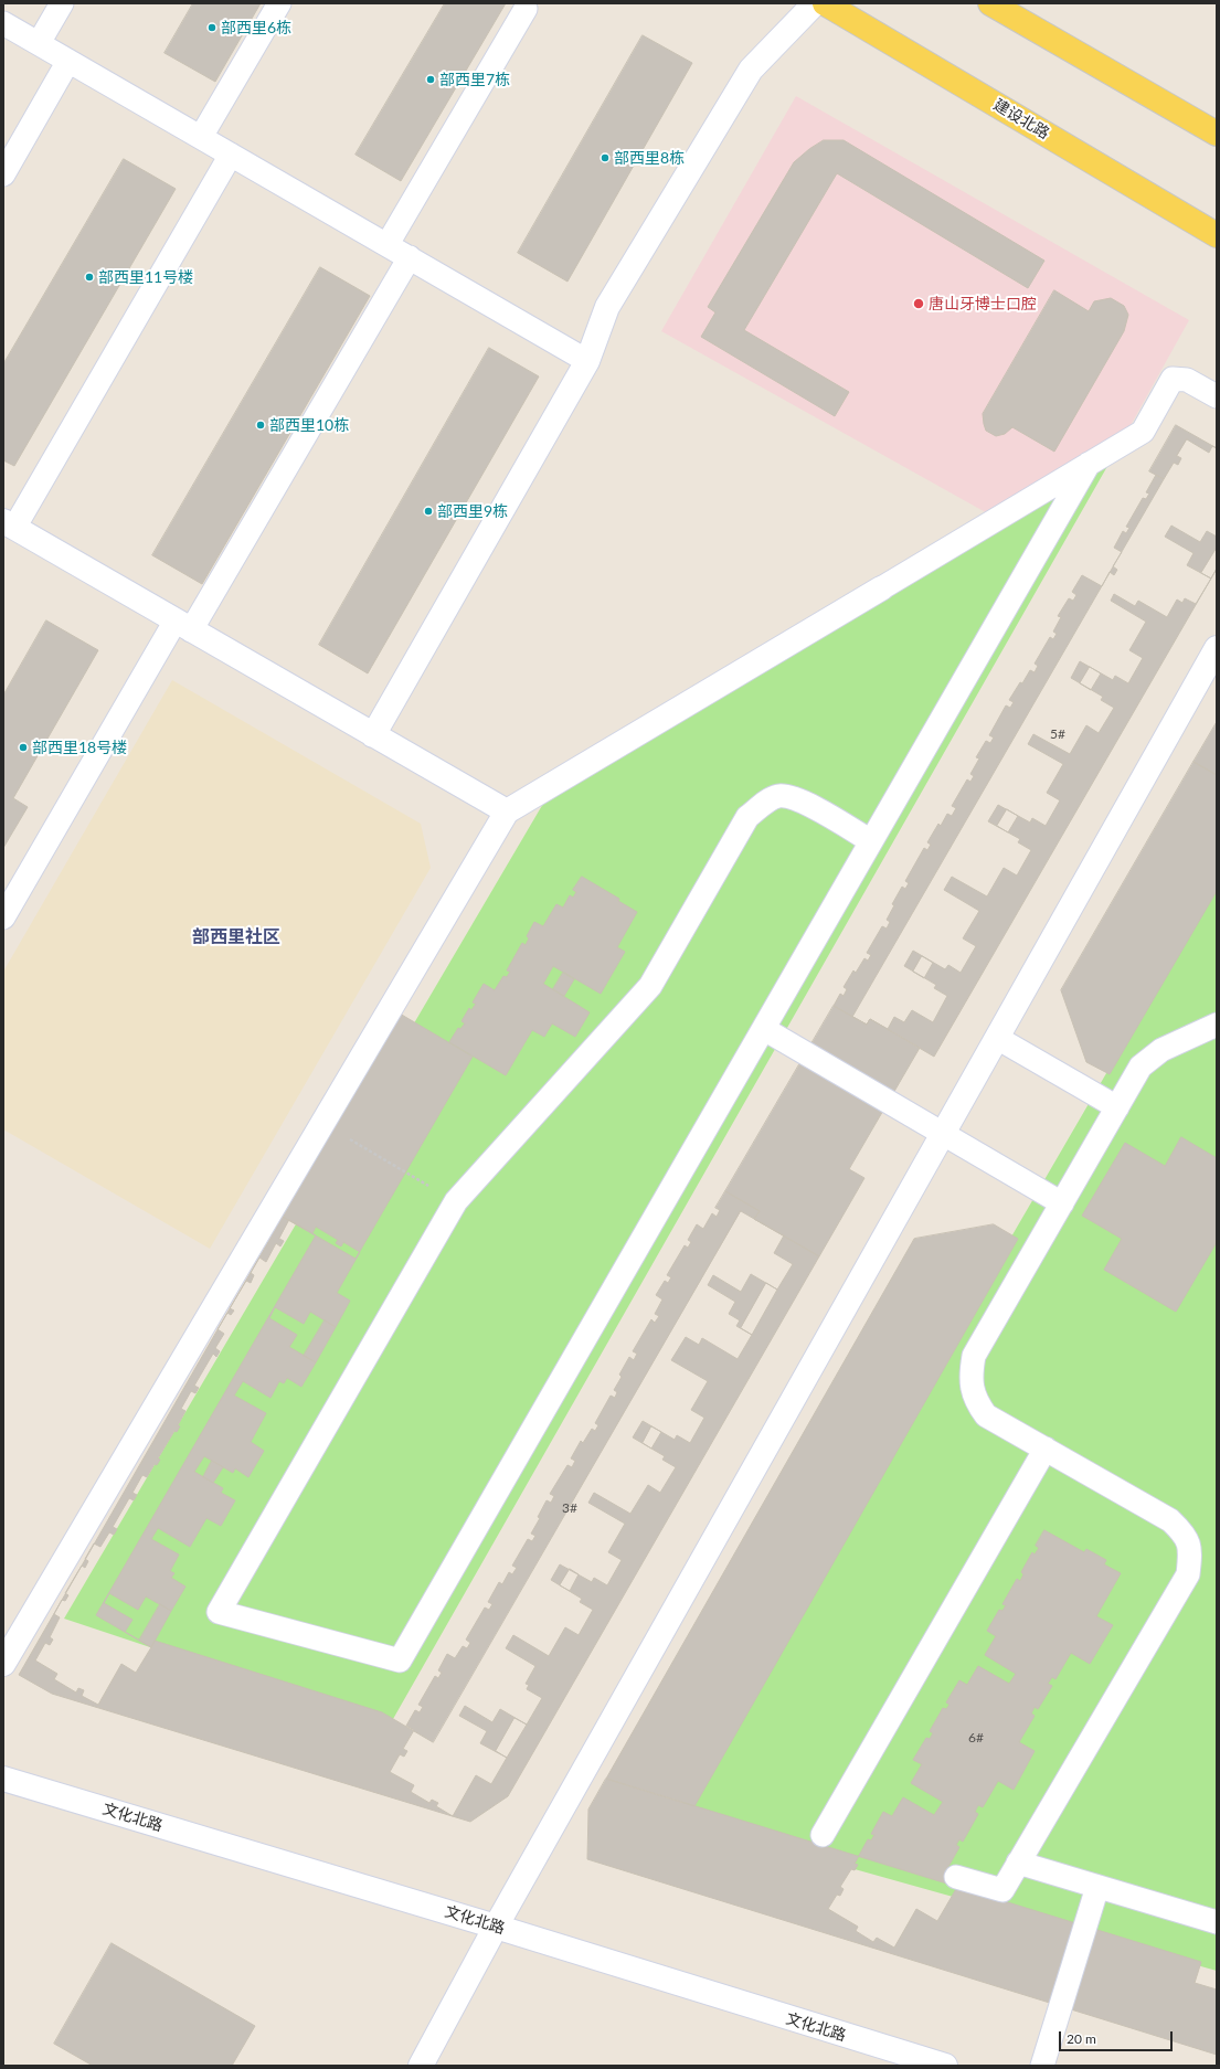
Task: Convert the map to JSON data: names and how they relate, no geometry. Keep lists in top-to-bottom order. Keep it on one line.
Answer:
{"streets":{"main road":["建设北路"],"street":["文化北路"]},"districts":["部西里社区"],"places":["部西里6栋","部西里7栋","部西里8栋","部西里11号楼","唐山牙博士口腔","部西里10栋","部西里9栋","部西里18号楼"],"house_numbers":["5#","3#","6#"],"scale_bar":"20 m"}
